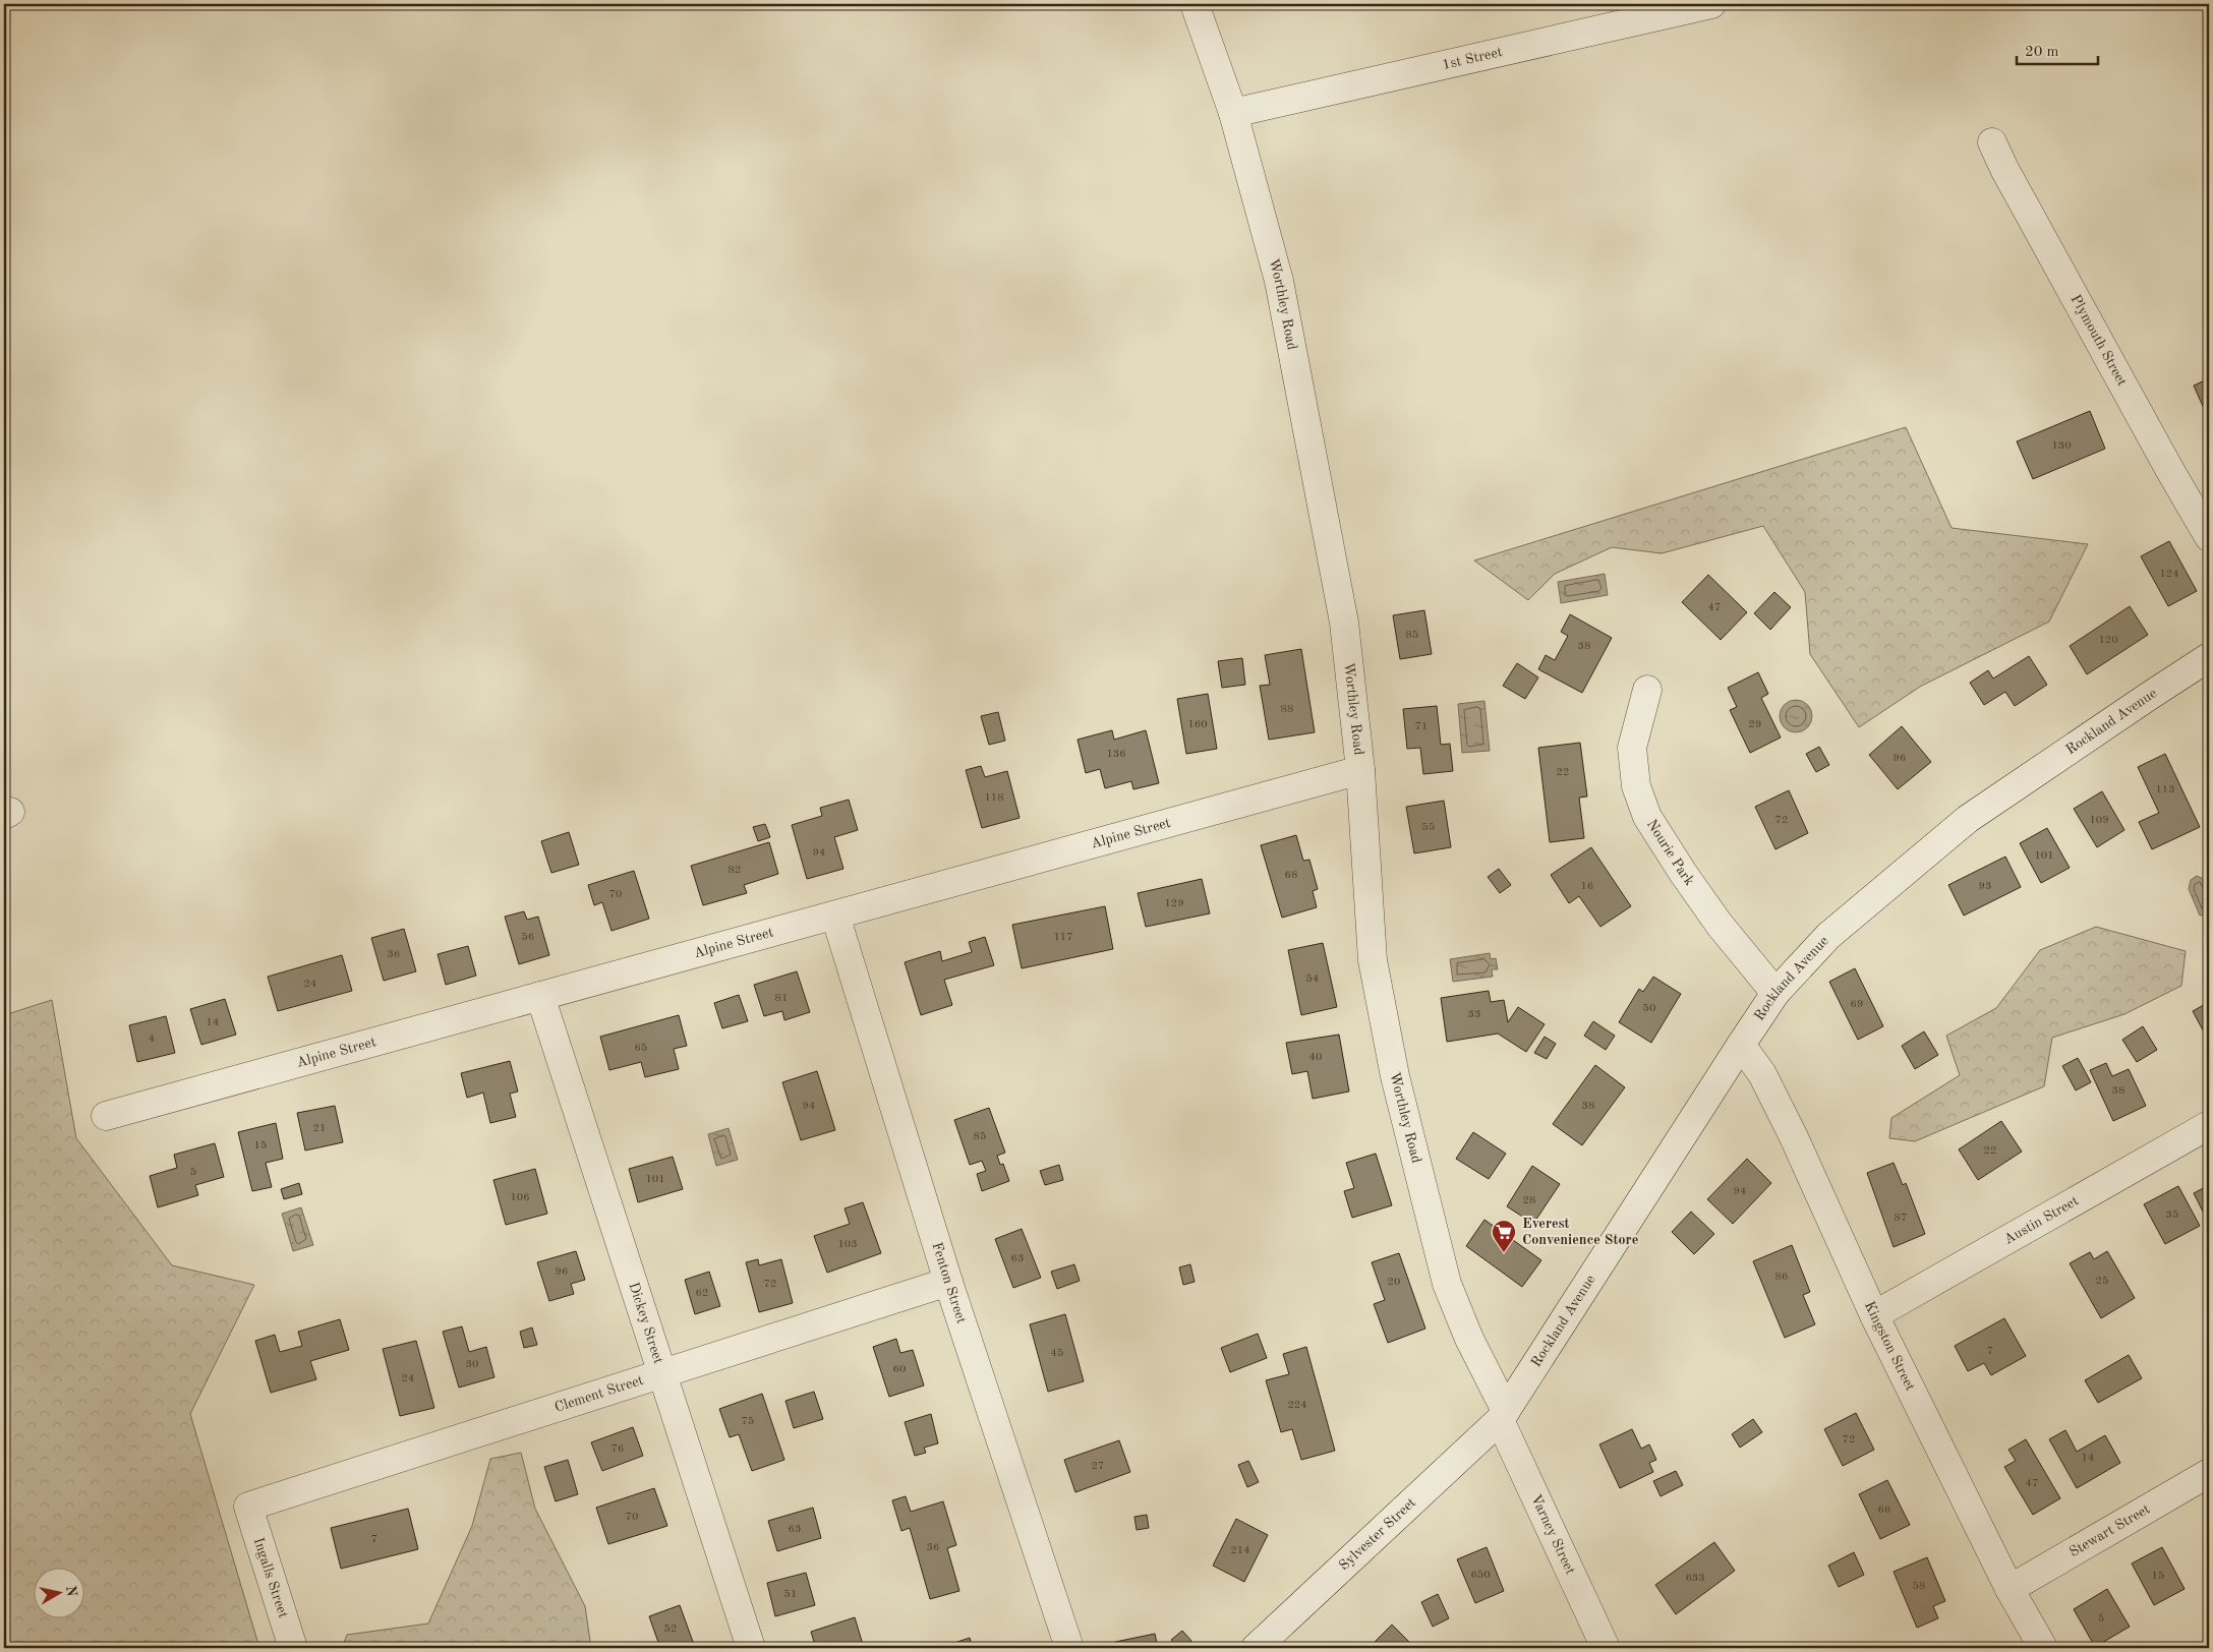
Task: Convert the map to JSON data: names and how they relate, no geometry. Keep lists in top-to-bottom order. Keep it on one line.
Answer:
{"streets":{"street":["1st Street","Worthley Road","Plymouth Street","Rockland Avenue","Alpine Street","Nourie Park","Austin Street","Fenton Street","Dickey Street","Kingston Street","Clement Street","Stewart Street","Sylvester Street","Varney Street","Ingalls Street"]},"crossings":[["1st Street","Worthley Road"],["Worthley Road","Rockland Avenue"],["Worthley Road","Alpine Street"],["Worthley Road","Sylvester Street"],["Worthley Road","Varney Street"],["Rockland Avenue","Nourie Park"],["Rockland Avenue","Kingston Street"],["Rockland Avenue","Sylvester Street"],["Rockland Avenue","Varney Street"],["Alpine Street","Fenton Street"],["Alpine Street","Dickey Street"],["Austin Street","Kingston Street"],["Fenton Street","Clement Street"],["Dickey Street","Clement Street"],["Kingston Street","Stewart Street"],["Clement Street","Ingalls Street"],["Sylvester Street","Varney Street"]],"places":{"supermarket":["Everest Convenience Store"]},"house_numbers":["130","124","47","85","120","38","88","160","29","71","136","96","22","113","118","72","109","55","94","101","82","68","16","93","70","129","56","117","36","54","24","81","69","50","33","14","4","65","40","38","94","38","21","85","15","22","5","101","94","106","28","35","87","103","63","96","86","25","20","72","62","7","45","30","60","24","224","75","72","76","14","27","47","66","70","63","7","36","214","650","15","633","58","51","5","52"],"scale_bar":"20 m","north":"right"}
